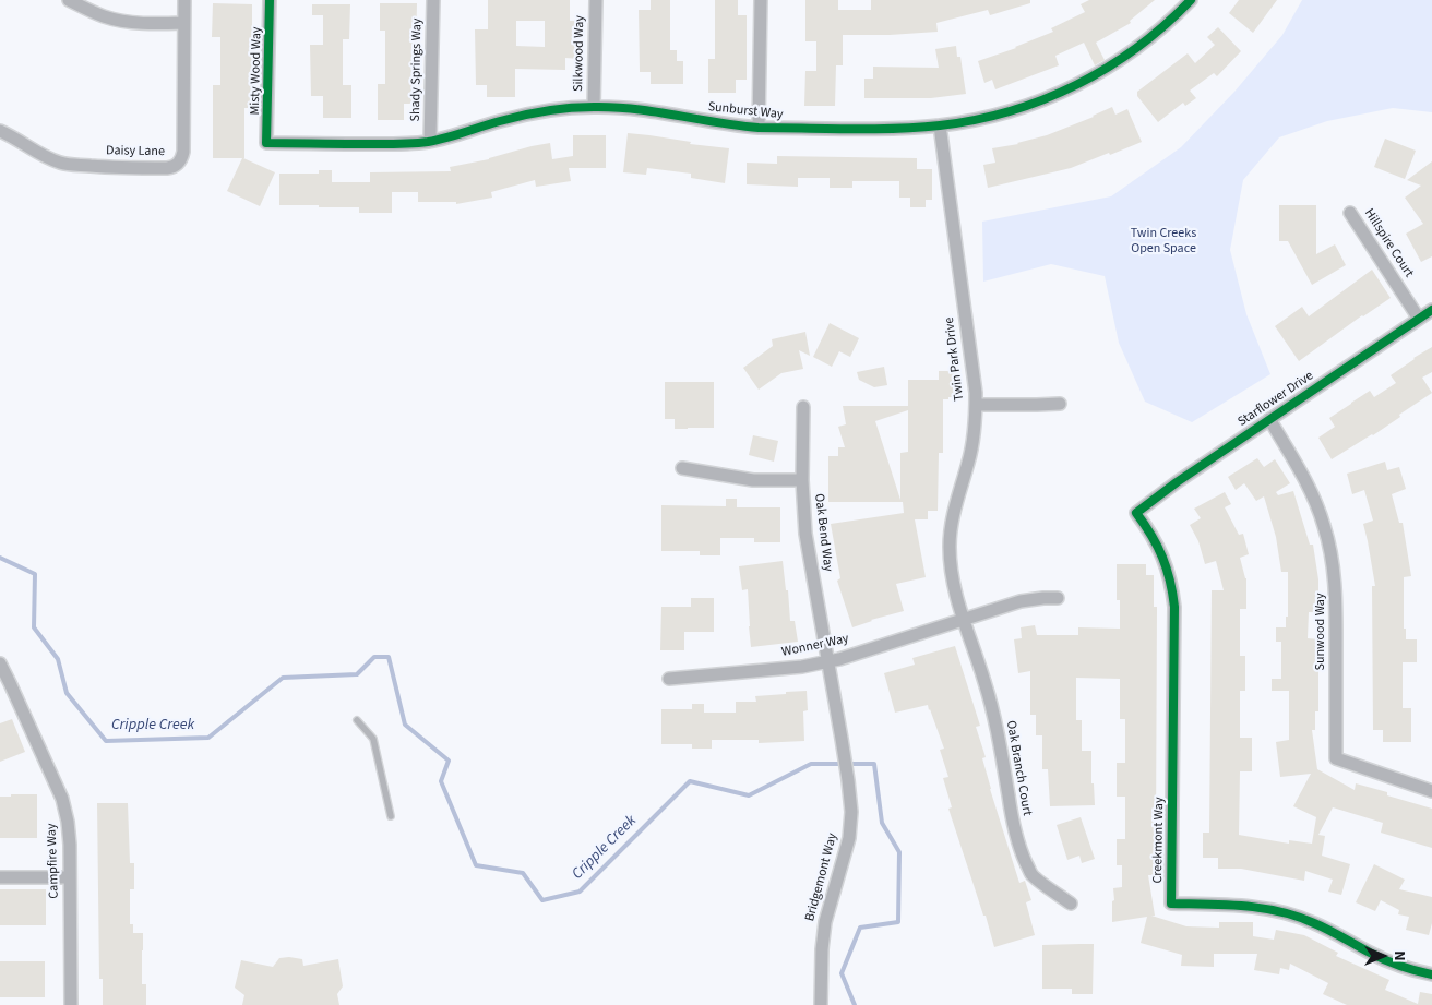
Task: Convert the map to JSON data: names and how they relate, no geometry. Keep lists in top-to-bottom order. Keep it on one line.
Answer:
{"streets":{"street":["Silkwood Way","Shady Springs Way","Misty Wood Way","Sunburst Way","Daisy Lane","Hillspire Court","Twin Park Drive","Starflower Drive","Oak Bend Way","Sunwood Way","Wonner Way","Oak Branch Court","Creekmont Way","Campfire Way","Bridgemont Way"]},"crossings":[["Silkwood Way","Sunburst Way"],["Shady Springs Way","Sunburst Way"],["Misty Wood Way","Sunburst Way"],["Sunburst Way","Twin Park Drive"],["Hillspire Court","Starflower Drive"],["Twin Park Drive","Wonner Way"],["Twin Park Drive","Oak Branch Court"],["Starflower Drive","Sunwood Way"],["Starflower Drive","Creekmont Way"],["Oak Bend Way","Wonner Way"],["Oak Bend Way","Bridgemont Way"],["Wonner Way","Oak Branch Court"],["Wonner Way","Bridgemont Way"]],"water":["Cripple Creek"],"parks":["Twin Creeks Open Space"],"north":"right"}
